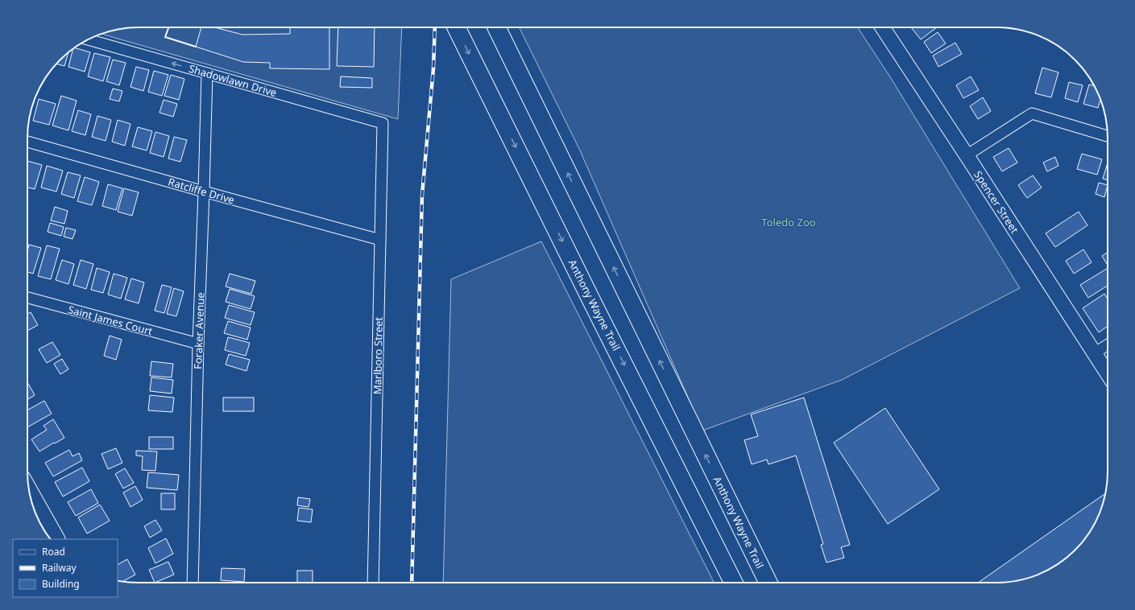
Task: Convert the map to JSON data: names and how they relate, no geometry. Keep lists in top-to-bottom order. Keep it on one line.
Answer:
{"streets":{"highway":["Anthony Wayne Trail"],"street":["Shadowlawn Drive","Ratcliffe Drive","Spencer Street","Saint James Court","Foraker Avenue","Marlboro Street"]},"crossings":[["Shadowlawn Drive","Foraker Avenue"],["Shadowlawn Drive","Marlboro Street"],["Ratcliffe Drive","Foraker Avenue"],["Ratcliffe Drive","Marlboro Street"],["Saint James Court","Foraker Avenue"]],"one_way":["Shadowlawn Drive"],"parks":["Toledo Zoo"],"legend":["Road","Railway","Building"]}
